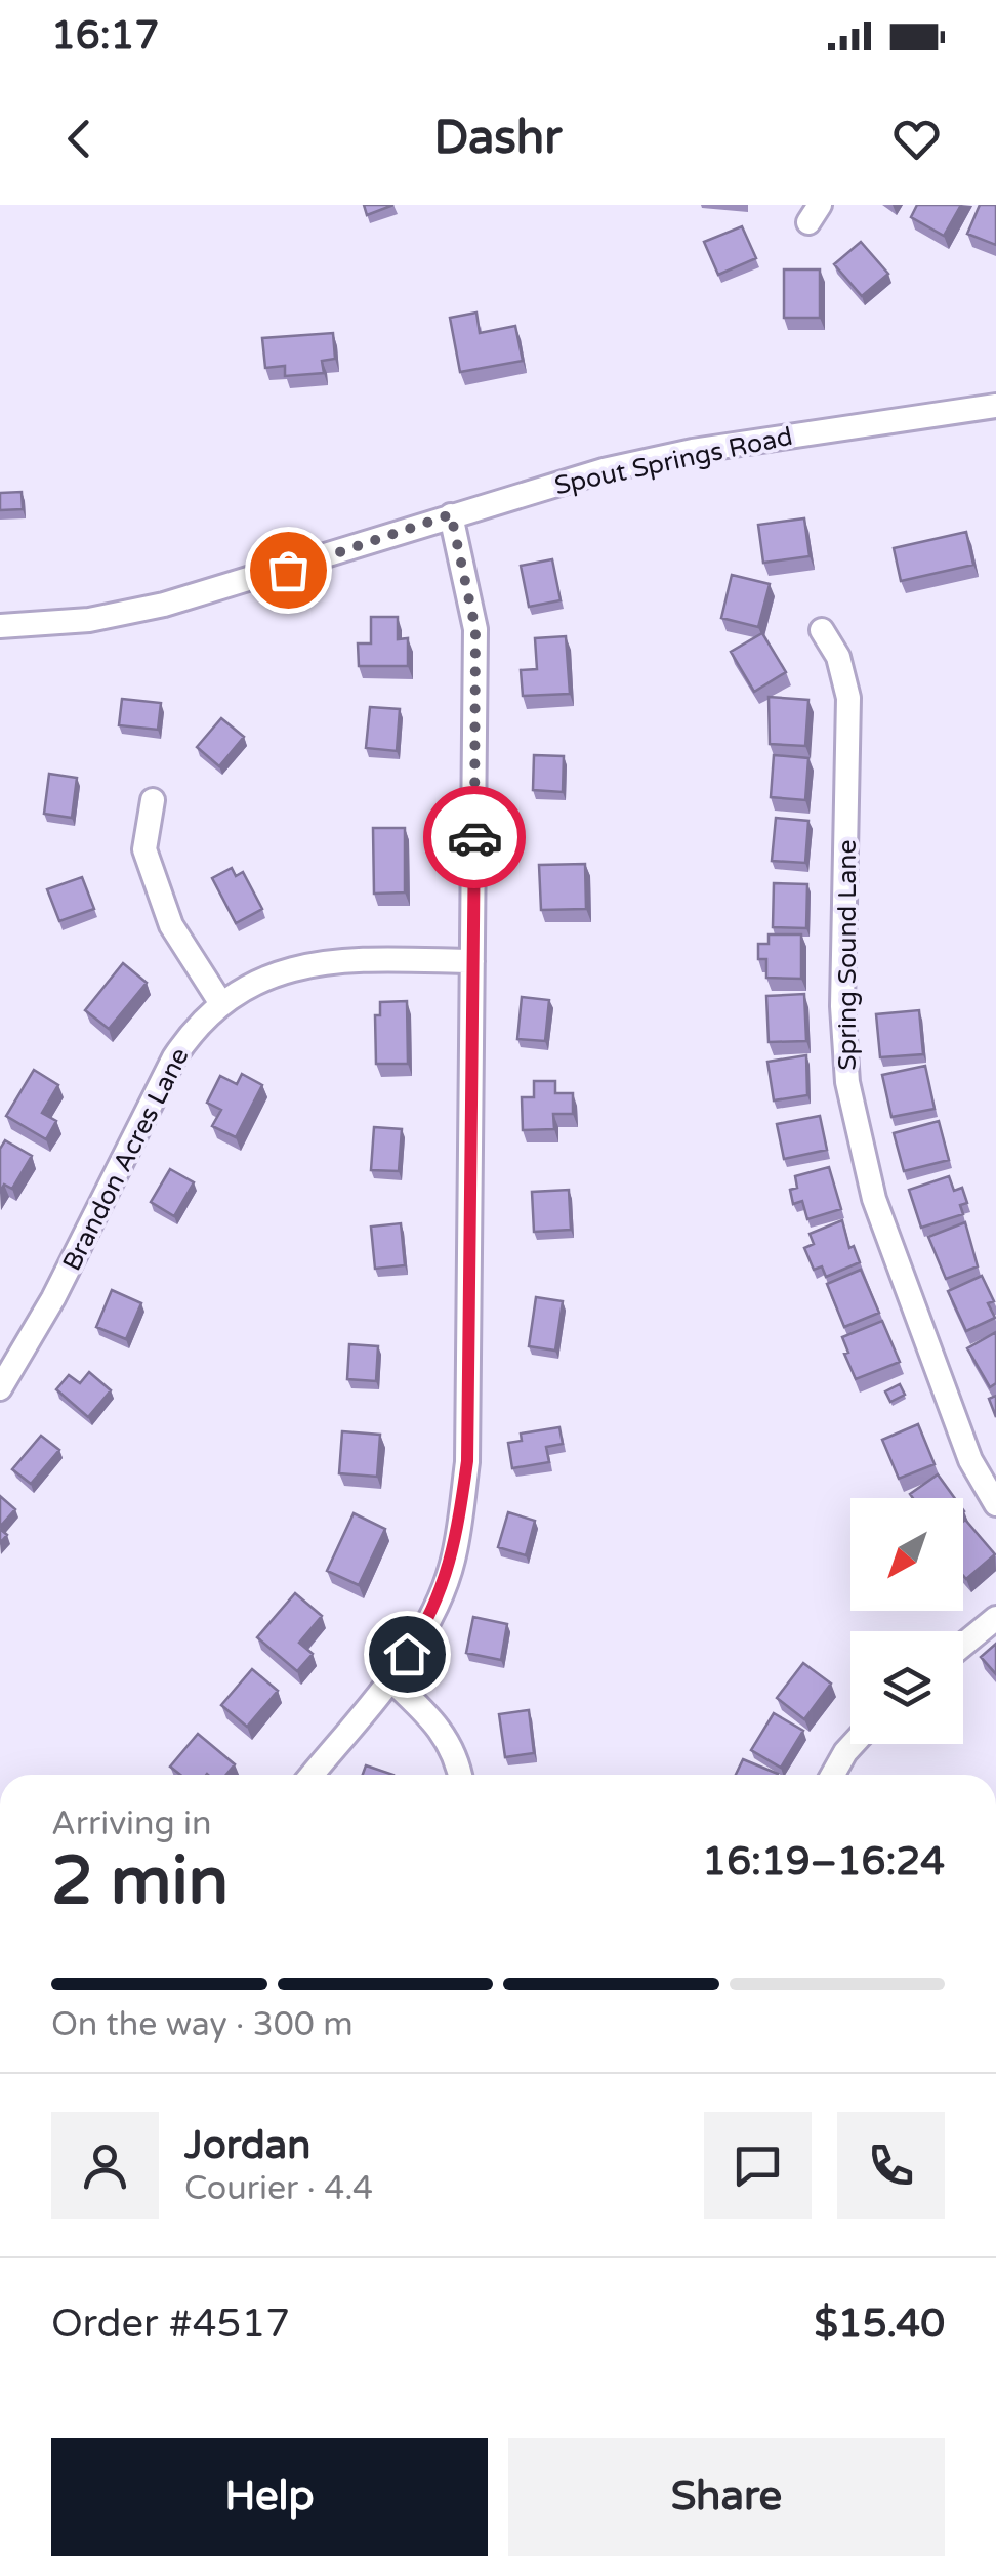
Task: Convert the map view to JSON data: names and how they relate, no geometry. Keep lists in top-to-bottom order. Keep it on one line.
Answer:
{"streets":{"street":["Spout Springs Road","Spring Sound Lane","Brandon Acres Lane"]},"north":"bottom left","page":{"status":"16:17","header":"Dashr","heading":["2 min","Arriving in","16:19–16:24"],"panel":["Jordan","Courier · 4.4","Order #4517","$15.40"],"bar":"On the way · 300 m","buttons":["Help","Share"]}}
